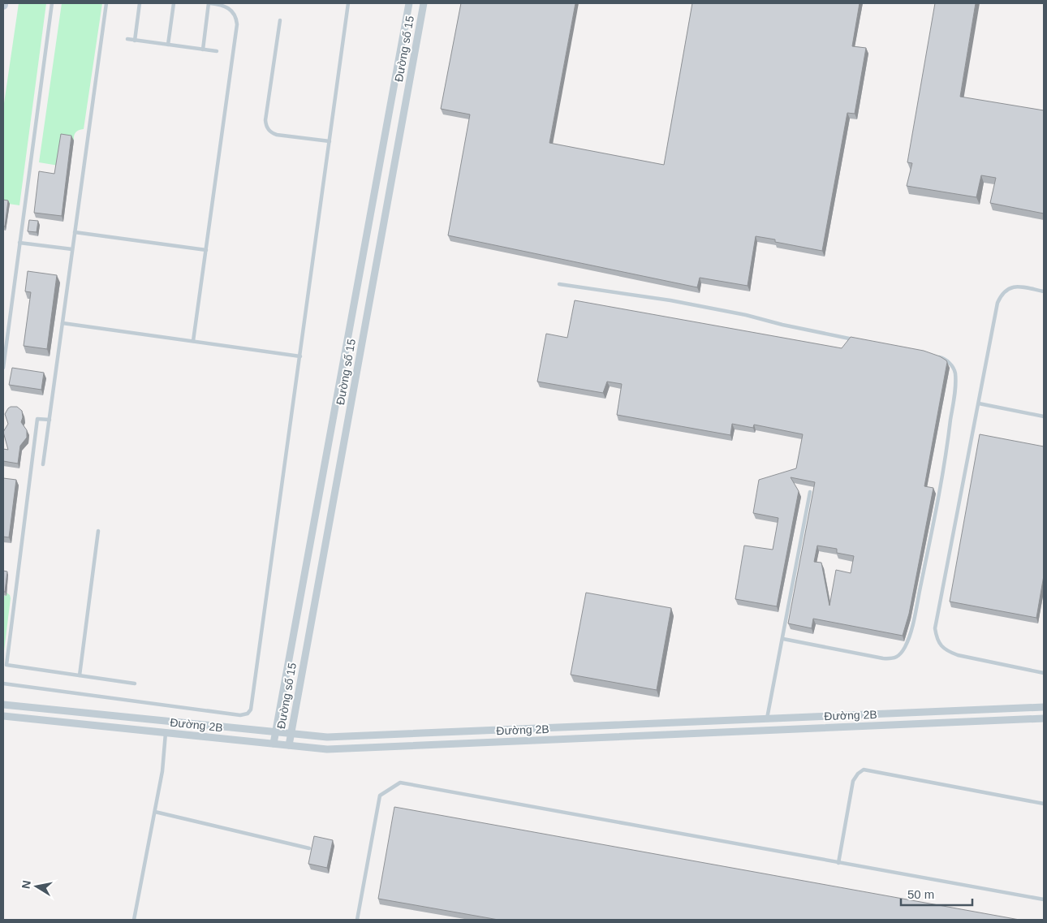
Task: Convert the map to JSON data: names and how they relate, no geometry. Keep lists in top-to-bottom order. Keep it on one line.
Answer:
{"streets":{"street":["Đường số 15","Đường 2B"]},"crossings":[["Đường số 15","Đường 2B"]],"scale_bar":"50 m","north":"left"}
